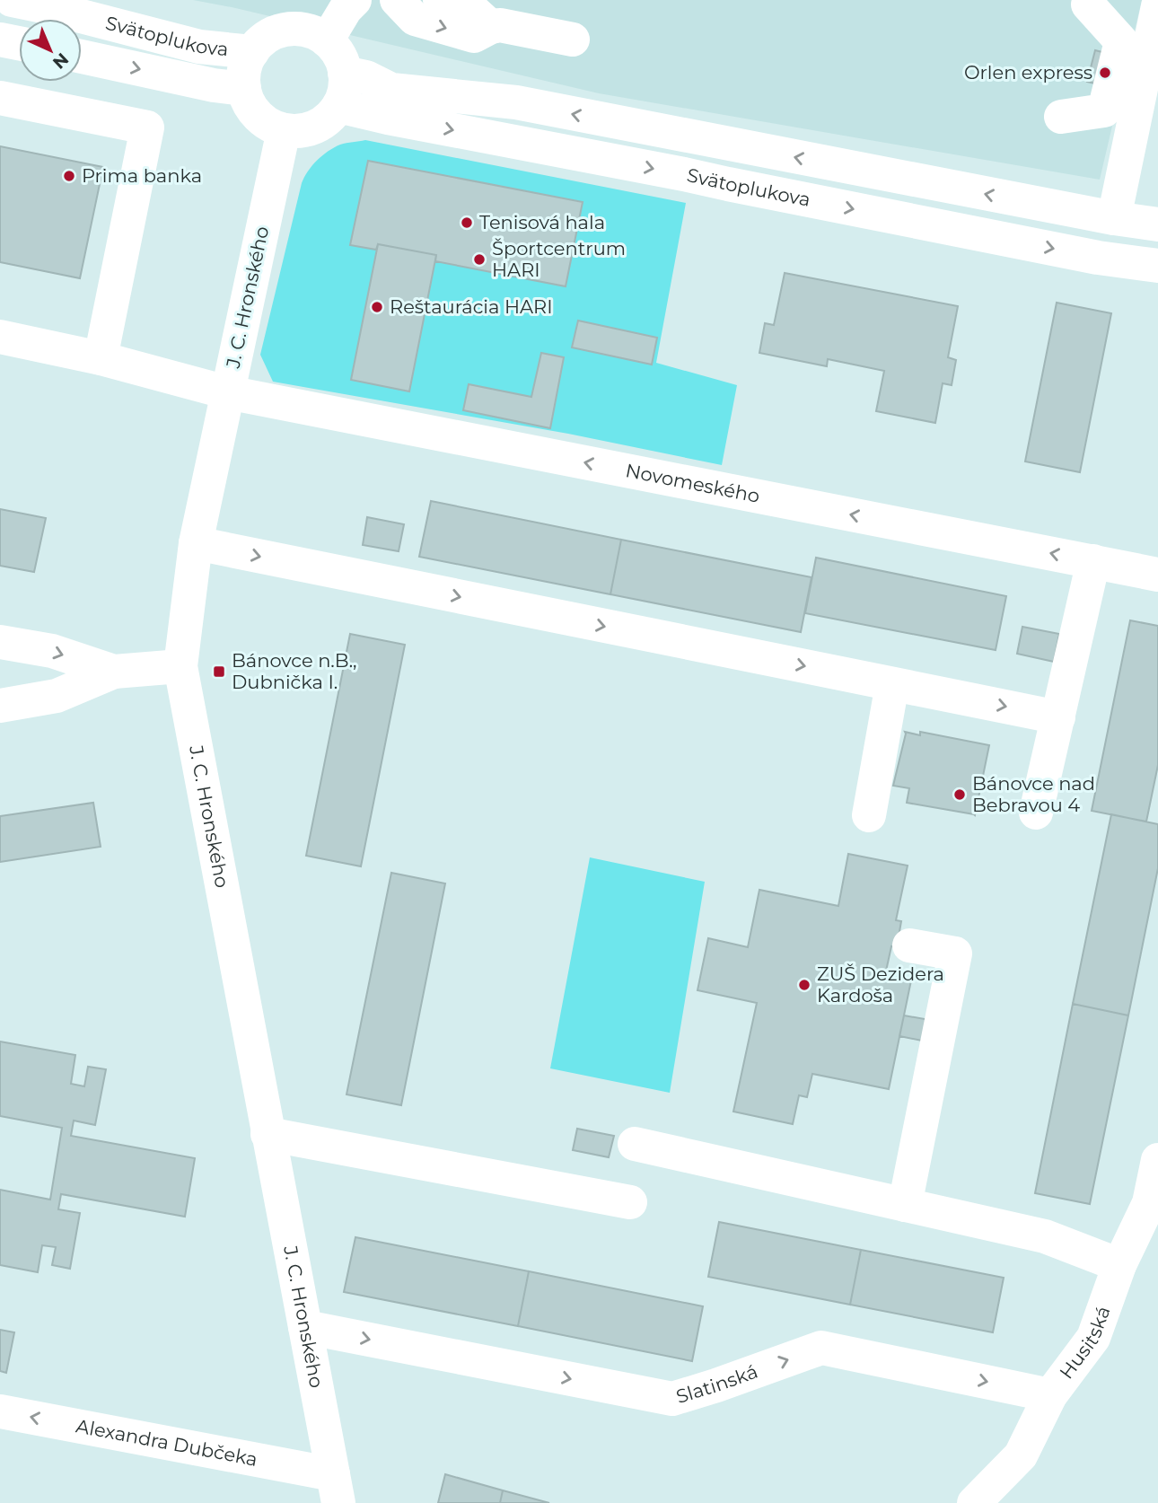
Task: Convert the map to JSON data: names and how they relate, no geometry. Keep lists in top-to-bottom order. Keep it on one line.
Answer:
{"streets":{"street":["Svätoplukova","J. C. Hronského","Novomeského","Husitská","Slatinská","Alexandra Dubčeka"]},"crossings":[["Svätoplukova","J. C. Hronského"],["J. C. Hronského","Novomeského"],["J. C. Hronského","Slatinská"],["J. C. Hronského","Alexandra Dubčeka"],["Husitská","Slatinská"]],"one_way":["Alexandra Dubčeka"],"places":{"other":["Orlen express","Prima banka","Tenisová hala","Športcentrum HARI","Reštaurácia HARI","Bánovce nad Bebravou 4","ZUŠ Dezidera Kardoša"],"transit":["Bánovce n.B., Dubnička I."]},"north":"bottom right"}
